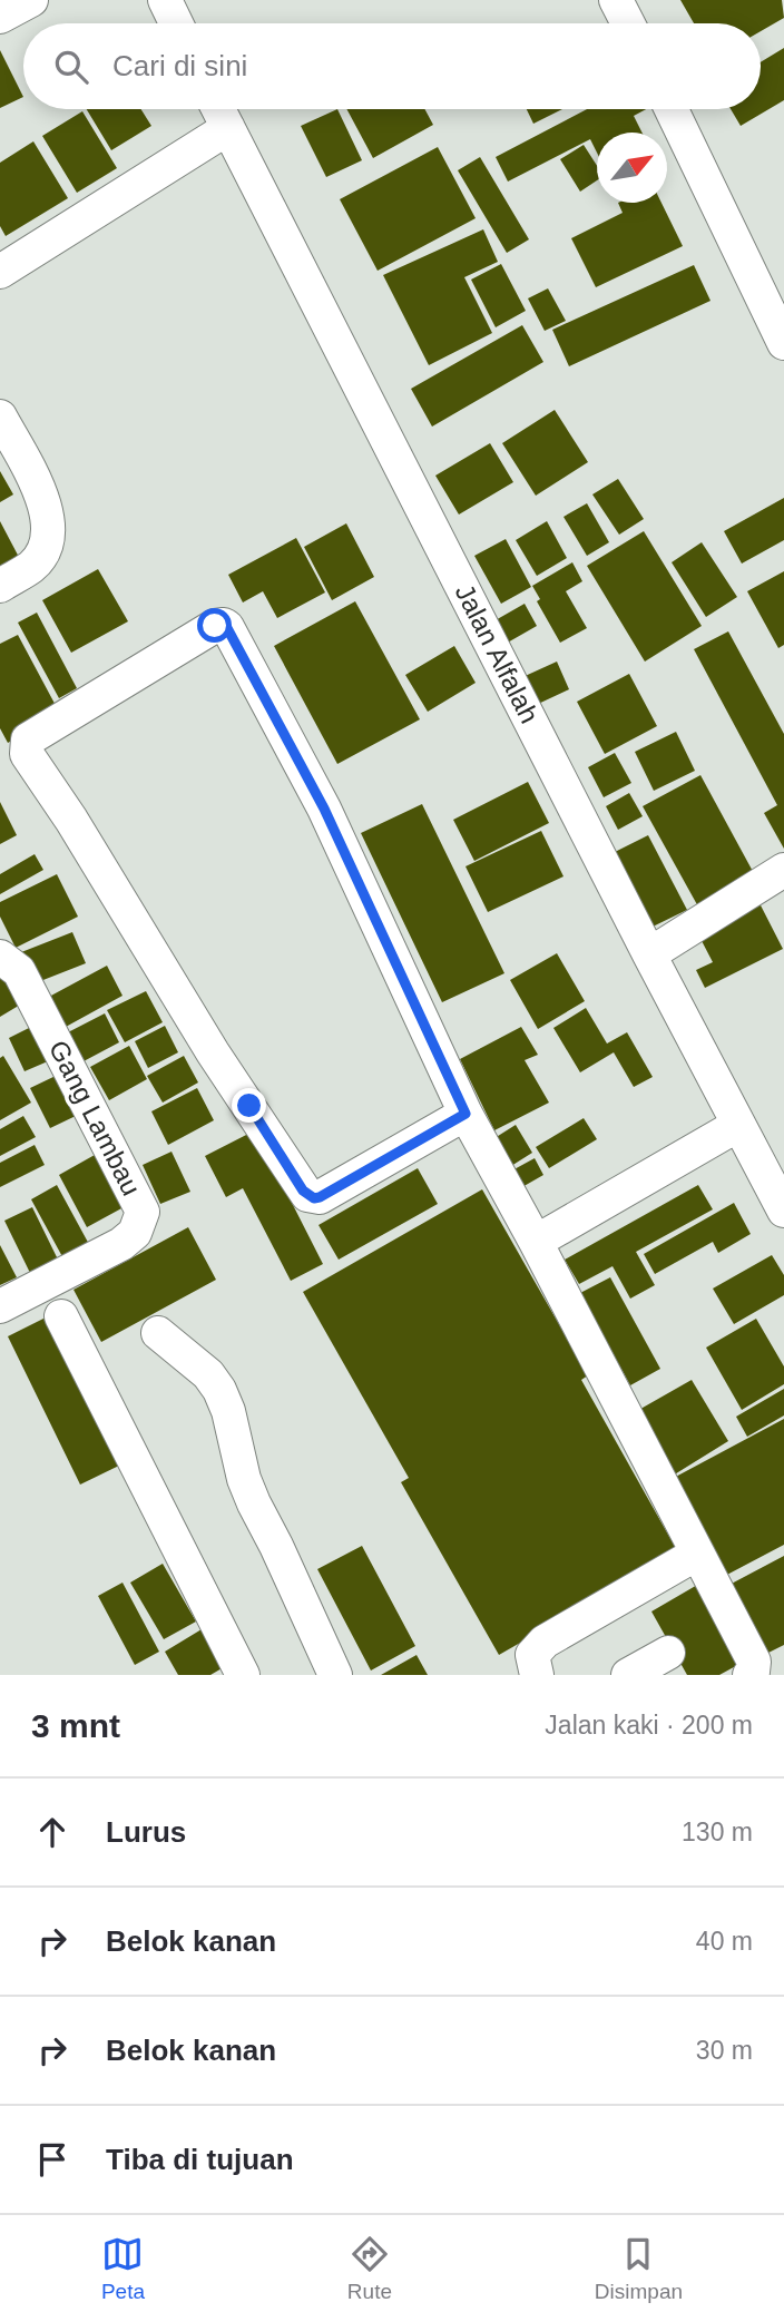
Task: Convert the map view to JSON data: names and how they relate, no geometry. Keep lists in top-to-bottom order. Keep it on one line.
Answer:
{"streets":{"street":["Jalan Alfalah","Gang Lambau"]},"north":"top right","page":{"search":"Cari di sini","heading":["3 mnt","Jalan kaki · 200 m"],"list":[["Lurus","130 m"],["Belok kanan","40 m"],["Belok kanan","30 m"],"Tiba di tujuan"],"nav":["Peta","Rute","Disimpan"]}}
